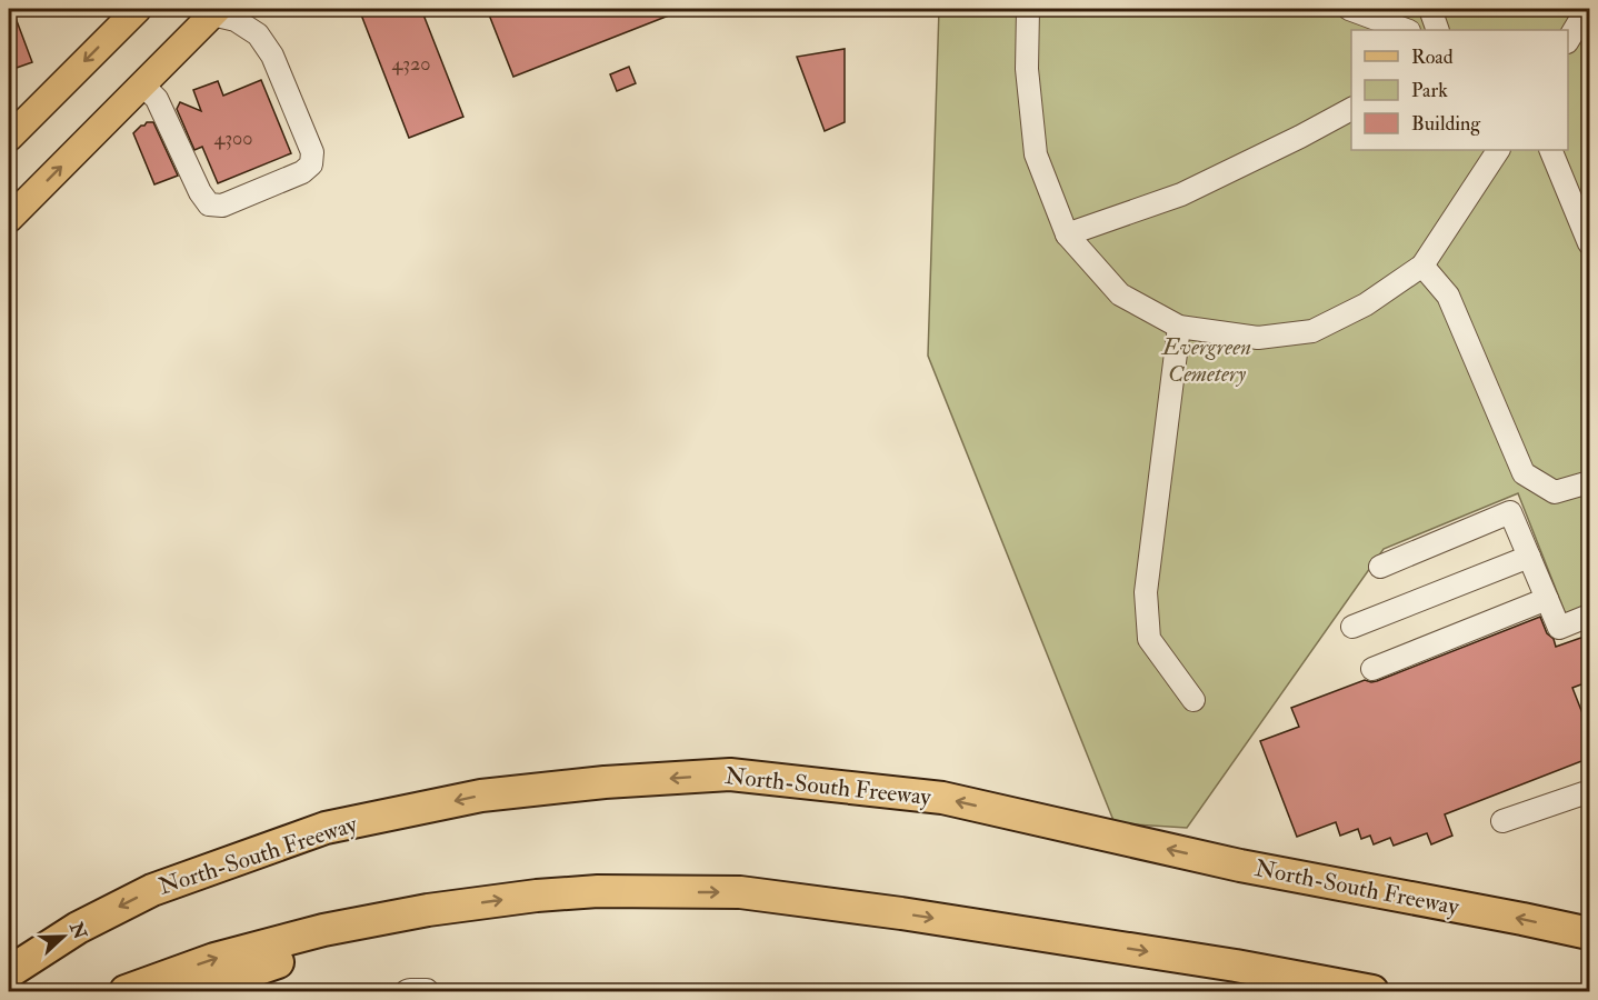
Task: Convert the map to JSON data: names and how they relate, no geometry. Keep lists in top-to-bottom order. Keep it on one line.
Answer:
{"streets":{"highway":["North-South Freeway"]},"parks":["Evergreen Cemetery"],"house_numbers":["4320","4300"],"legend":["Road","Park","Building"],"north":"right"}
